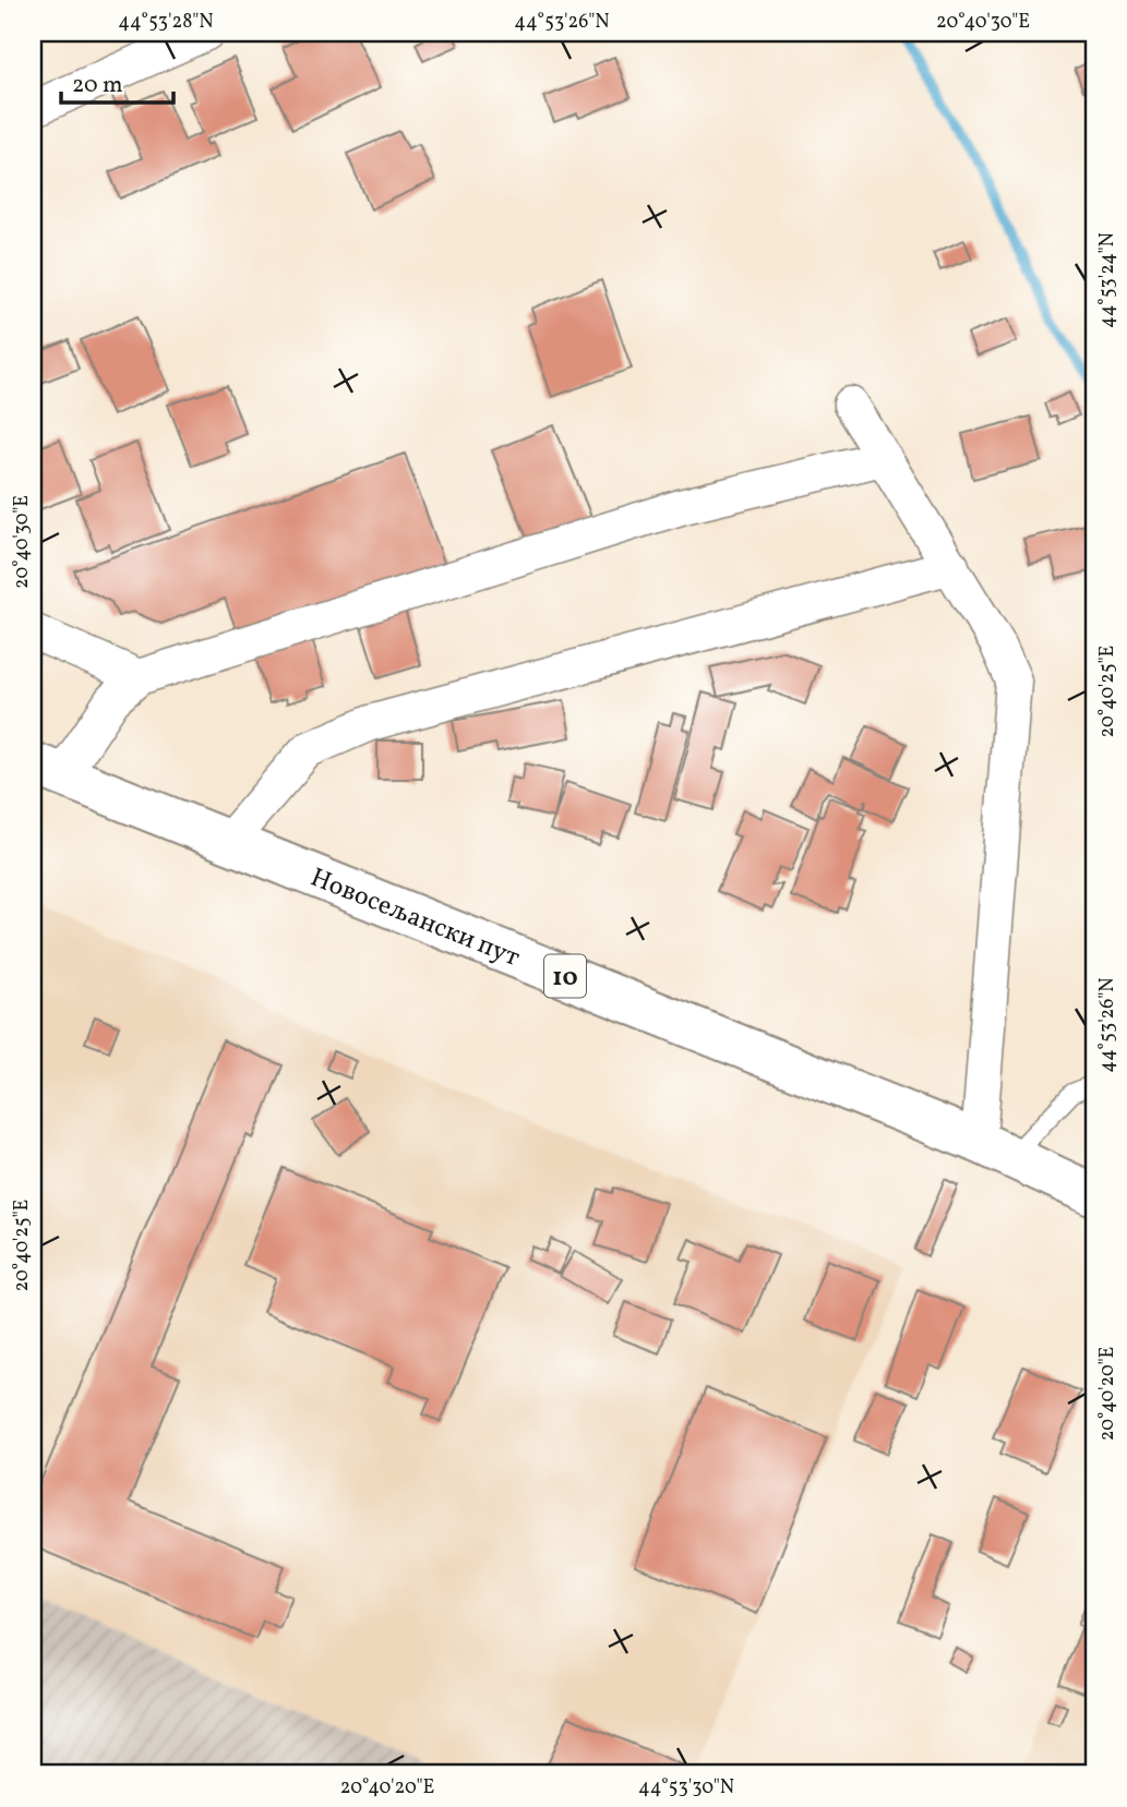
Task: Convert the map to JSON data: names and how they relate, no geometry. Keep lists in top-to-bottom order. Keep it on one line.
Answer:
{"streets":{"main road":["Новосељански пут","10"]},"scale_bar":"20 m","coordinates":["44°53'28\"N","44°53'26\"N","20°40'30\"E","44°53'24\"N","20°40'25\"E","20°40'20\"E","44°53'30\"N"]}
